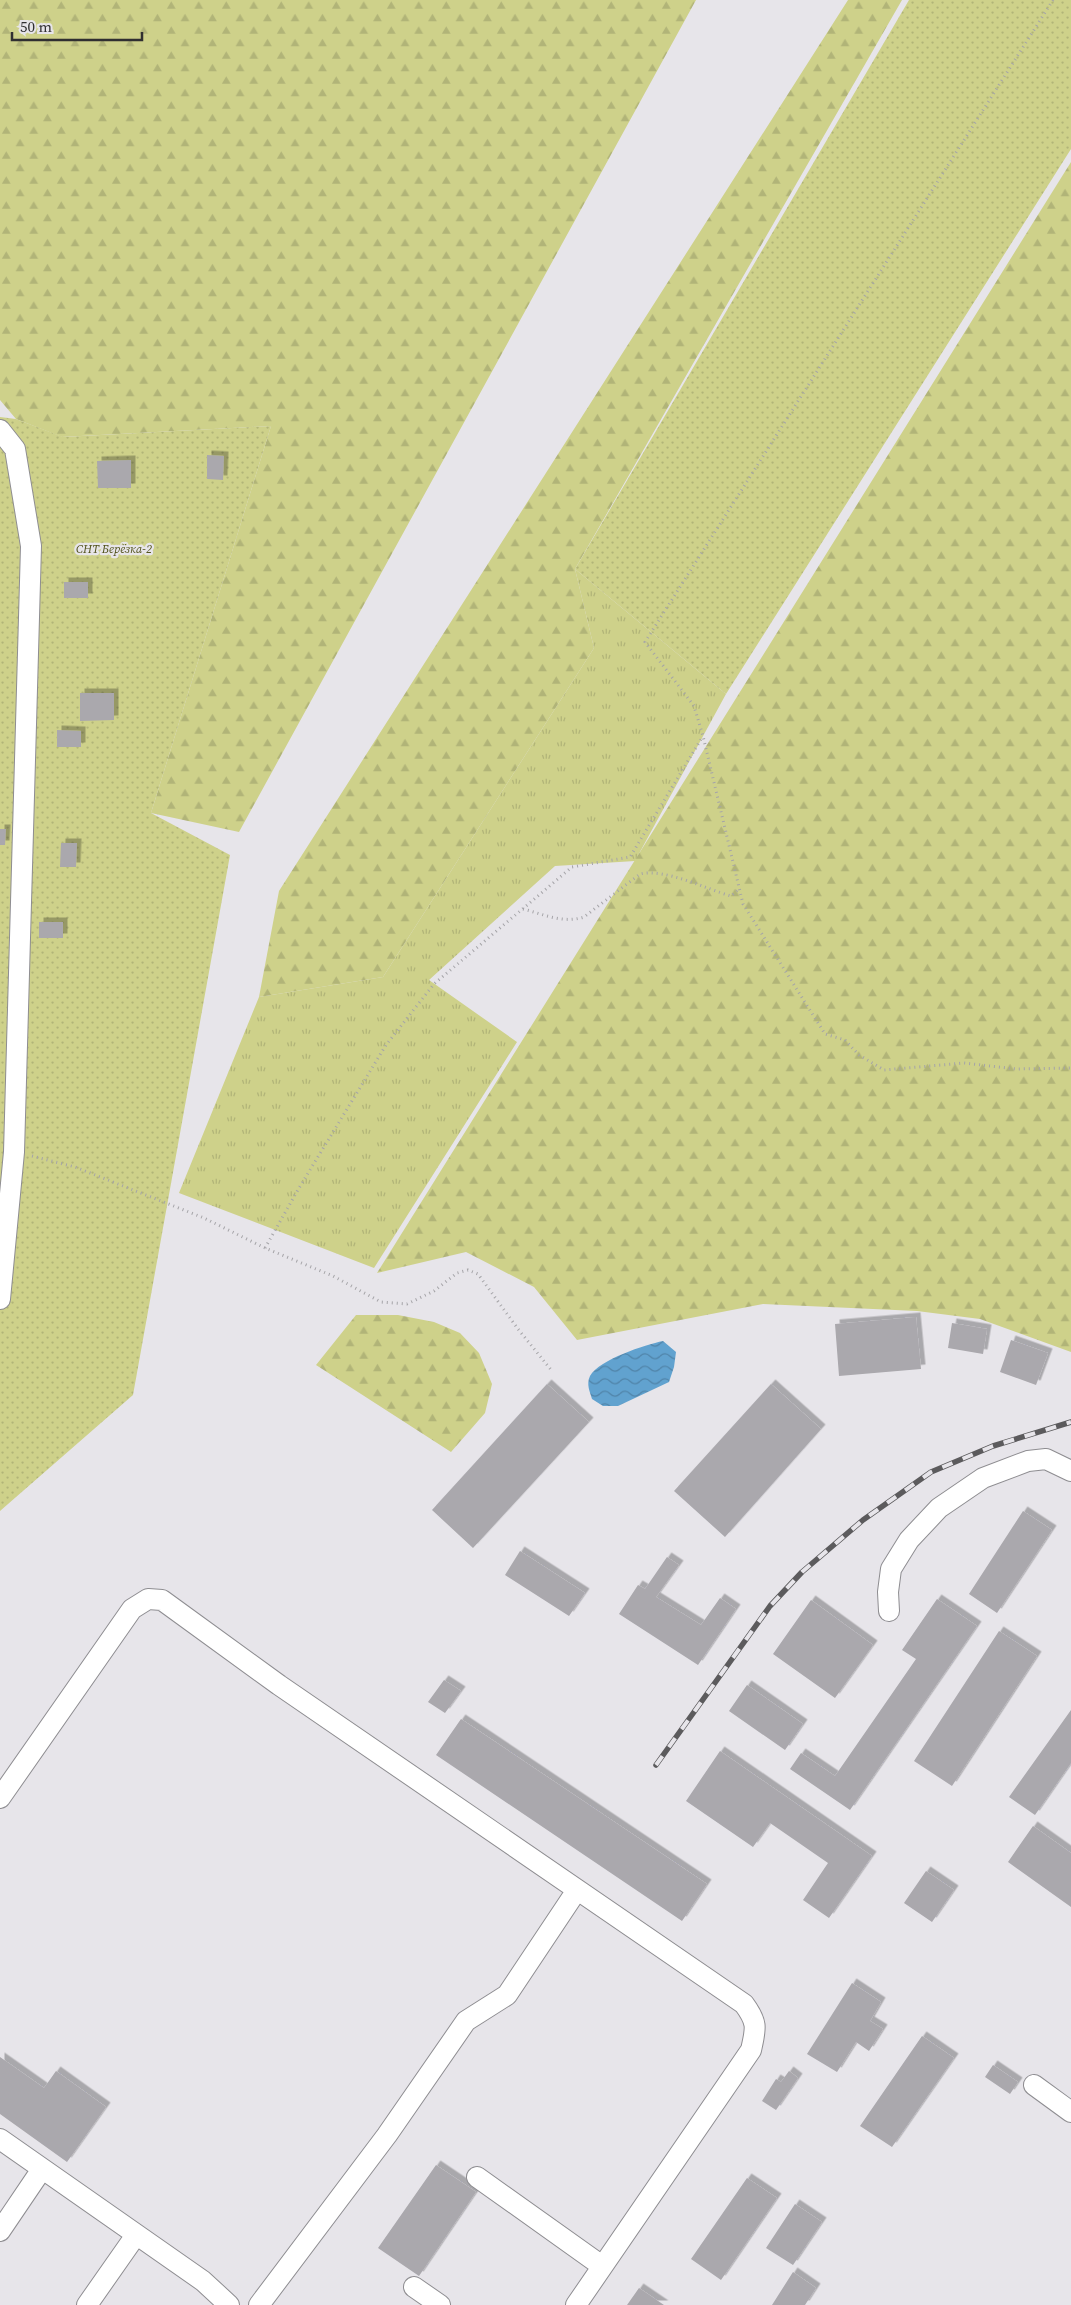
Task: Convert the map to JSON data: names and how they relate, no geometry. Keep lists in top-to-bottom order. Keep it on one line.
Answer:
{"parks":["СНТ Берёзка-2"],"scale_bar":"50 m"}
